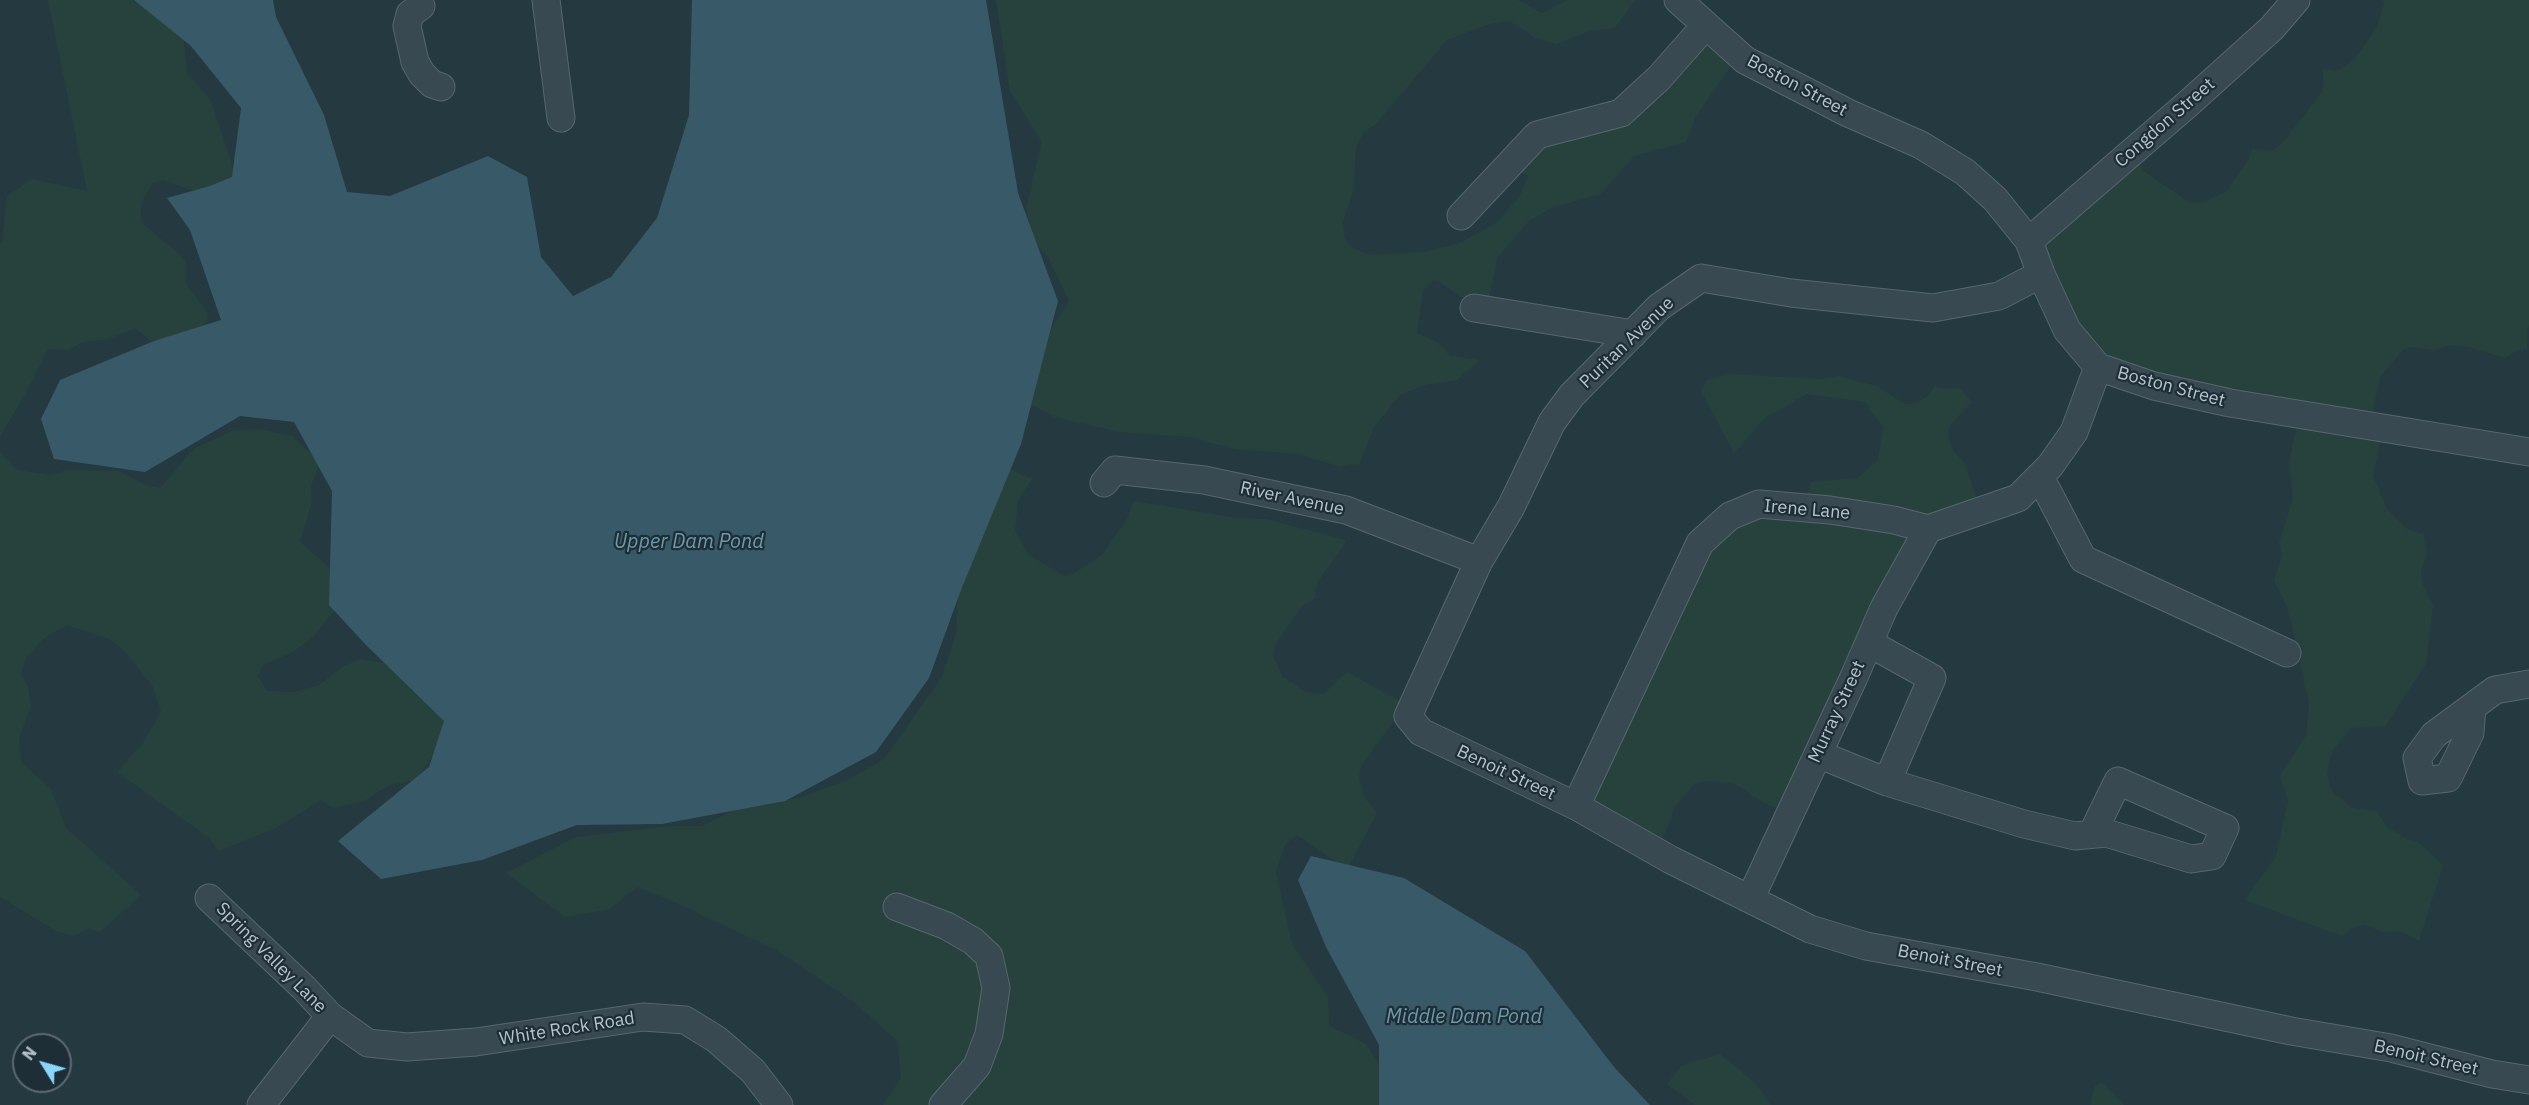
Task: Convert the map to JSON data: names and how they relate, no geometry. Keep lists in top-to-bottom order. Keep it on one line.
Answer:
{"streets":{"street":["Boston Street","Congdon Street","Puritan Avenue","River Avenue","Irene Lane","Murray Street","Benoit Street","Spring Valley Lane","White Rock Road"]},"crossings":[["Boston Street","Congdon Street"],["Boston Street","Puritan Avenue"],["Puritan Avenue","River Avenue"],["Puritan Avenue","Benoit Street"],["Irene Lane","Murray Street"],["Irene Lane","Benoit Street"],["Murray Street","Benoit Street"],["Spring Valley Lane","White Rock Road"]],"water":["Upper Dam Pond","Middle Dam Pond"],"north":"top left"}
